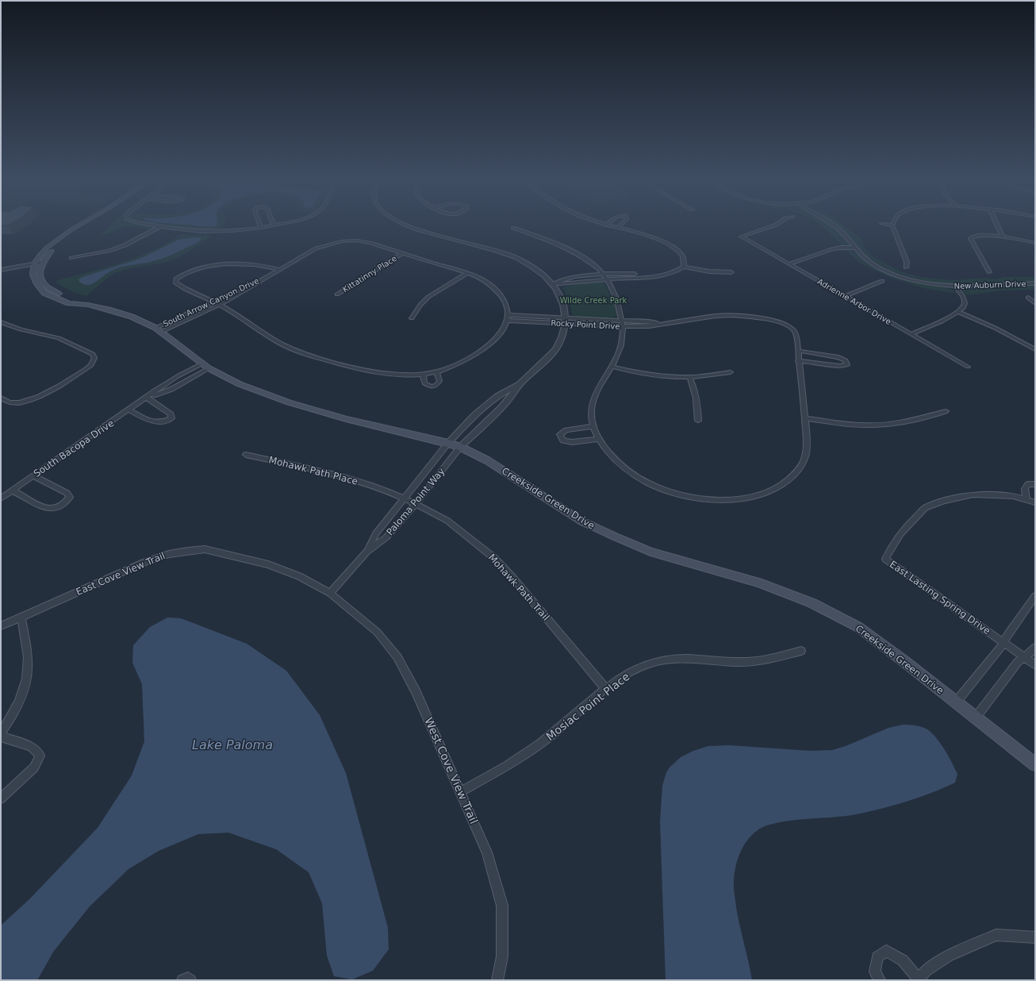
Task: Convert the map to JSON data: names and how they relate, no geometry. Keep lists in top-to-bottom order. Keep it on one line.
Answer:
{"streets":{"main road":["Creekside Green Drive"],"street":["Kittatinny Place","New Auburn Drive","Adrienne Arbor Drive","South Arrow Canyon Drive","Rocky Point Drive","South Bacopa Drive","Mohawk Path Place","Paloma Point Way","East Cove View Trail","Mohawk Path Trail","East Lasting Spring Drive","Mosiac Point Place","West Cove View Trail"]},"crossings":[["Kittatinny Place","South Arrow Canyon Drive"],["South Arrow Canyon Drive","Rocky Point Drive"],["South Arrow Canyon Drive","Creekside Green Drive"],["South Bacopa Drive","Creekside Green Drive"],["Mohawk Path Place","Paloma Point Way"],["Mohawk Path Place","Mohawk Path Trail"],["Creekside Green Drive","Paloma Point Way"],["Paloma Point Way","East Cove View Trail"],["Paloma Point Way","Mohawk Path Trail"],["Paloma Point Way","West Cove View Trail"],["East Cove View Trail","West Cove View Trail"],["Mohawk Path Trail","Mosiac Point Place"],["Mosiac Point Place","West Cove View Trail"]],"water":["Lake Paloma"],"parks":["Wilde Creek Park"]}
